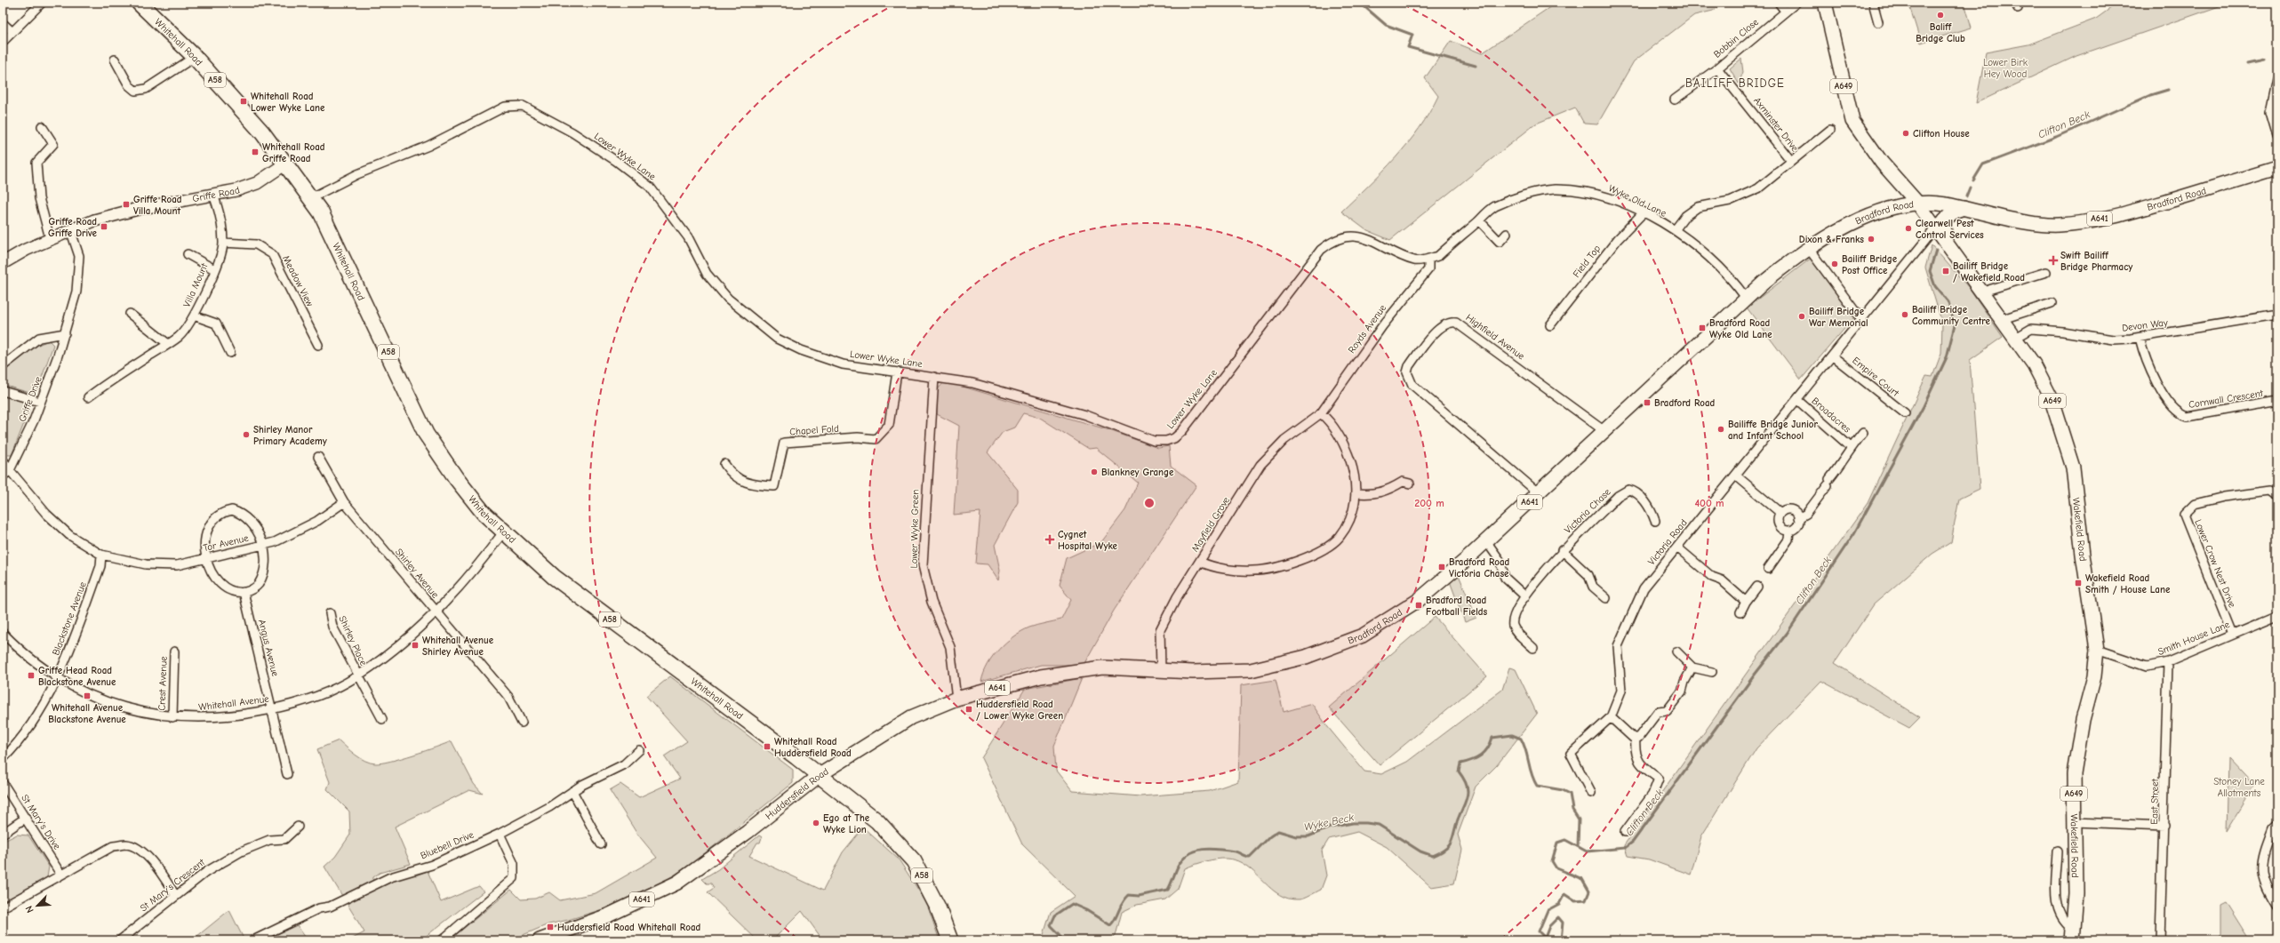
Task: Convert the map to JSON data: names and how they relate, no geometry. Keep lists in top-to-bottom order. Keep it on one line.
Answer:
{"streets":{"highway":["Whitehall Road","A58"],"main road":["A649","Bradford Road","A641","Wakefield Road","Huddersfield Road"],"street":["Bobbin Close","Axminster Drive","Lower Wyke Lane","Griffe Road","Wyke Old Lane","Field Top","Meadow View","Villa Mount","Devon Way","Royds Avenue","Highfield Avenue","Empire Court","Griffe Drive","Cornwall Crescent","Broadacres","Chapel Fold","Victoria Chase","Mayfield Grove","Lower Wyke Green","Victoria Road","Tor Avenue","Lower Crow Nest Drive","Shirley Avenue","Blackstone Avenue","Smith House Lane","Shirley Place","Angus Avenue","Crest Avenue","Whitehall Avenue","East Street","St Mary's Drive","Bluebell Drive","St Mary's Crescent"]},"crossings":[["Bobbin Close","Axminster Drive"],["Whitehall Road","Lower Wyke Lane"],["Whitehall Road","Griffe Road"],["Whitehall Road","Whitehall Avenue"],["Whitehall Road","Huddersfield Road"],["A649","Bradford Road"],["A649","Wakefield Road"],["Axminster Drive","Wyke Old Lane"],["Lower Wyke Lane","Wyke Old Lane"],["Lower Wyke Lane","Royds Avenue"],["Lower Wyke Lane","Chapel Fold"],["Lower Wyke Lane","Lower Wyke Green"],["Griffe Road","Villa Mount"],["Griffe Road","Griffe Drive"],["Bradford Road","Wyke Old Lane"],["Bradford Road","Highfield Avenue"],["Bradford Road","Mayfield Grove"],["Bradford Road","Wakefield Road"],["Bradford Road","Huddersfield Road"],["Wyke Old Lane","Field Top"],["Wyke Old Lane","Royds Avenue"],["Meadow View","Villa Mount"],["Devon Way","Cornwall Crescent"],["Devon Way","Wakefield Road"],["Royds Avenue","Mayfield Grove"],["Empire Court","Victoria Road"],["Broadacres","Victoria Road"],["Lower Wyke Green","Huddersfield Road"],["Wakefield Road","Victoria Road"],["Wakefield Road","Smith House Lane"],["Tor Avenue","Shirley Avenue"],["Tor Avenue","Blackstone Avenue"],["Lower Crow Nest Drive","Smith House Lane"],["Shirley Avenue","Whitehall Avenue"],["Blackstone Avenue","Whitehall Avenue"],["Smith House Lane","East Street"],["Shirley Place","Whitehall Avenue"],["Angus Avenue","Whitehall Avenue"],["Crest Avenue","Whitehall Avenue"]],"districts":["BAILIFF BRIDGE"],"water":["Clifton Beck","Wyke Beck"],"parks":["Lower Birk Hey Wood","Stoney Lane Allotments"],"places":{"other":["Baliff Bridge Club","Clifton House","Clearwell Pest Control Services","Dixon & Franks","Bailiff Bridge Post Office","Bailiff Bridge Community Centre","Bailiff Bridge War Memorial","Bailiffe Bridge Junior and Infant School","Shirley Manor Primary Academy","Blankney Grange","Ego at The Wyke Lion"],"transit":["Whitehall Road Lower Wyke Lane","Whitehall Road Griffe Road","Griffe Road Villa Mount","Griffe Road Griffe Drive","Bailiff Bridge / Wakefield Road","Bradford Road Wyke Old Lane","Bradford Road","Bradford Road Victoria Chase","Wakefield Road Smith / House Lane","Bradford Road Football Fields","Whitehall Avenue Shirley Avenue","Griffe Head Road Blackstone Avenue","Whitehall Avenue Blackstone Avenue","Huddersfield Road / Lower Wyke Green","Whitehall Road Huddersfield Road","Huddersfield Road Whitehall Road"],"health":["Swift Bailiff Bridge Pharmacy","Cygnet Hospital Wyke"]},"north":"bottom left","rings":["200 m","400 m"]}
